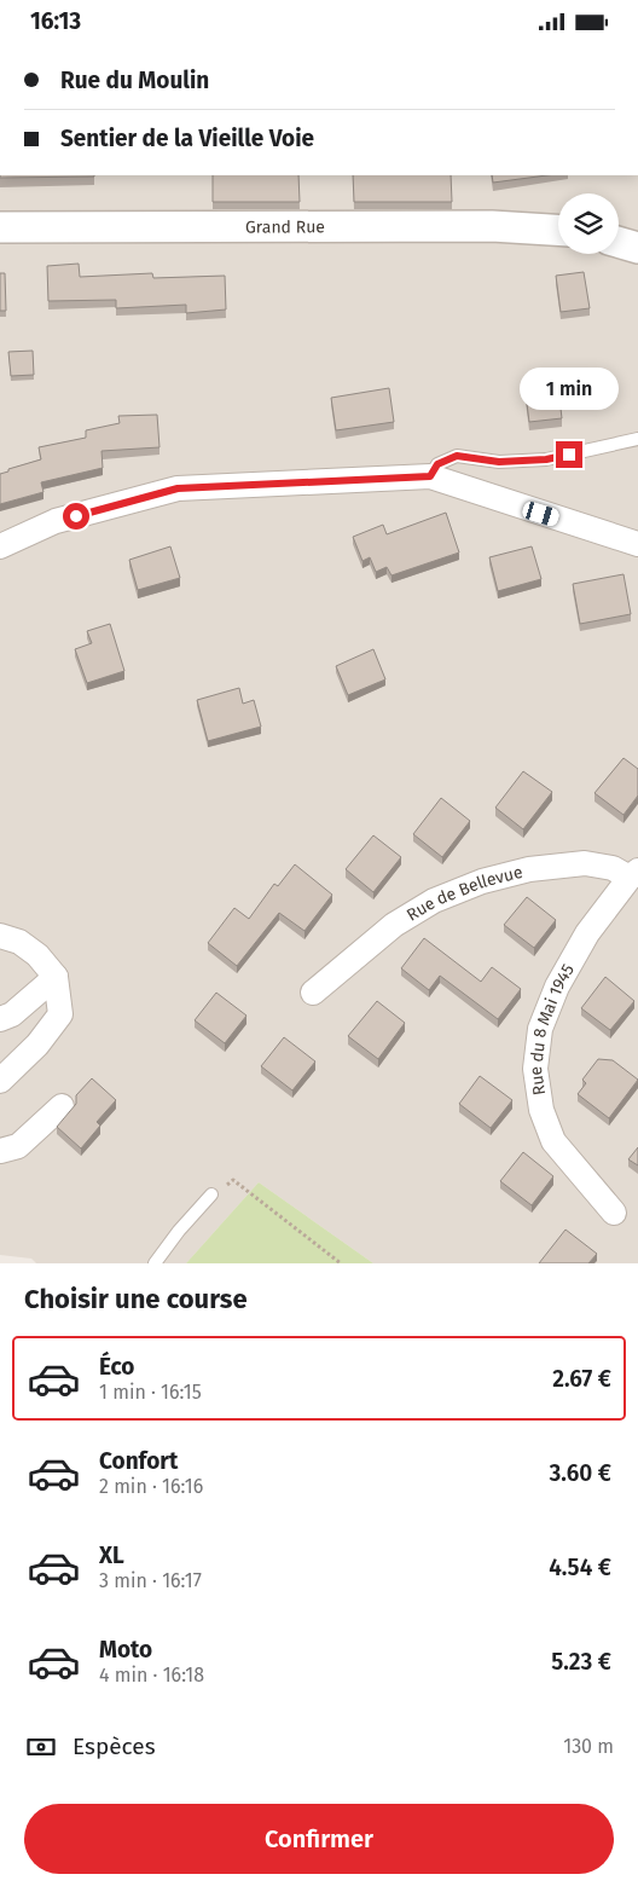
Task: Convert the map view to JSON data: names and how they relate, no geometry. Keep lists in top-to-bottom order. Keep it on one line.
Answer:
{"streets":{"street":["Grand Rue","Rue de Bellevue","Rue du 8 Mai 1945"]},"crossings":[["Rue de Bellevue","Rue du 8 Mai 1945"]],"page":{"status":"16:13","banner":["Rue du Moulin","Sentier de la Vieille Voie"],"bubble":"1 min","heading":"Choisir une course","list":[{"name":"Éco","note":"1 min · 16:15","value":"2.67 €"},{"name":"Confort","note":"2 min · 16:16","value":"3.60 €"},{"name":"XL","note":"3 min · 16:17","value":"4.54 €"},{"name":"Moto","note":"4 min · 16:18","value":"5.23 €"}],"pay":["Espèces","130 m"],"buttons":"Confirmer"}}
